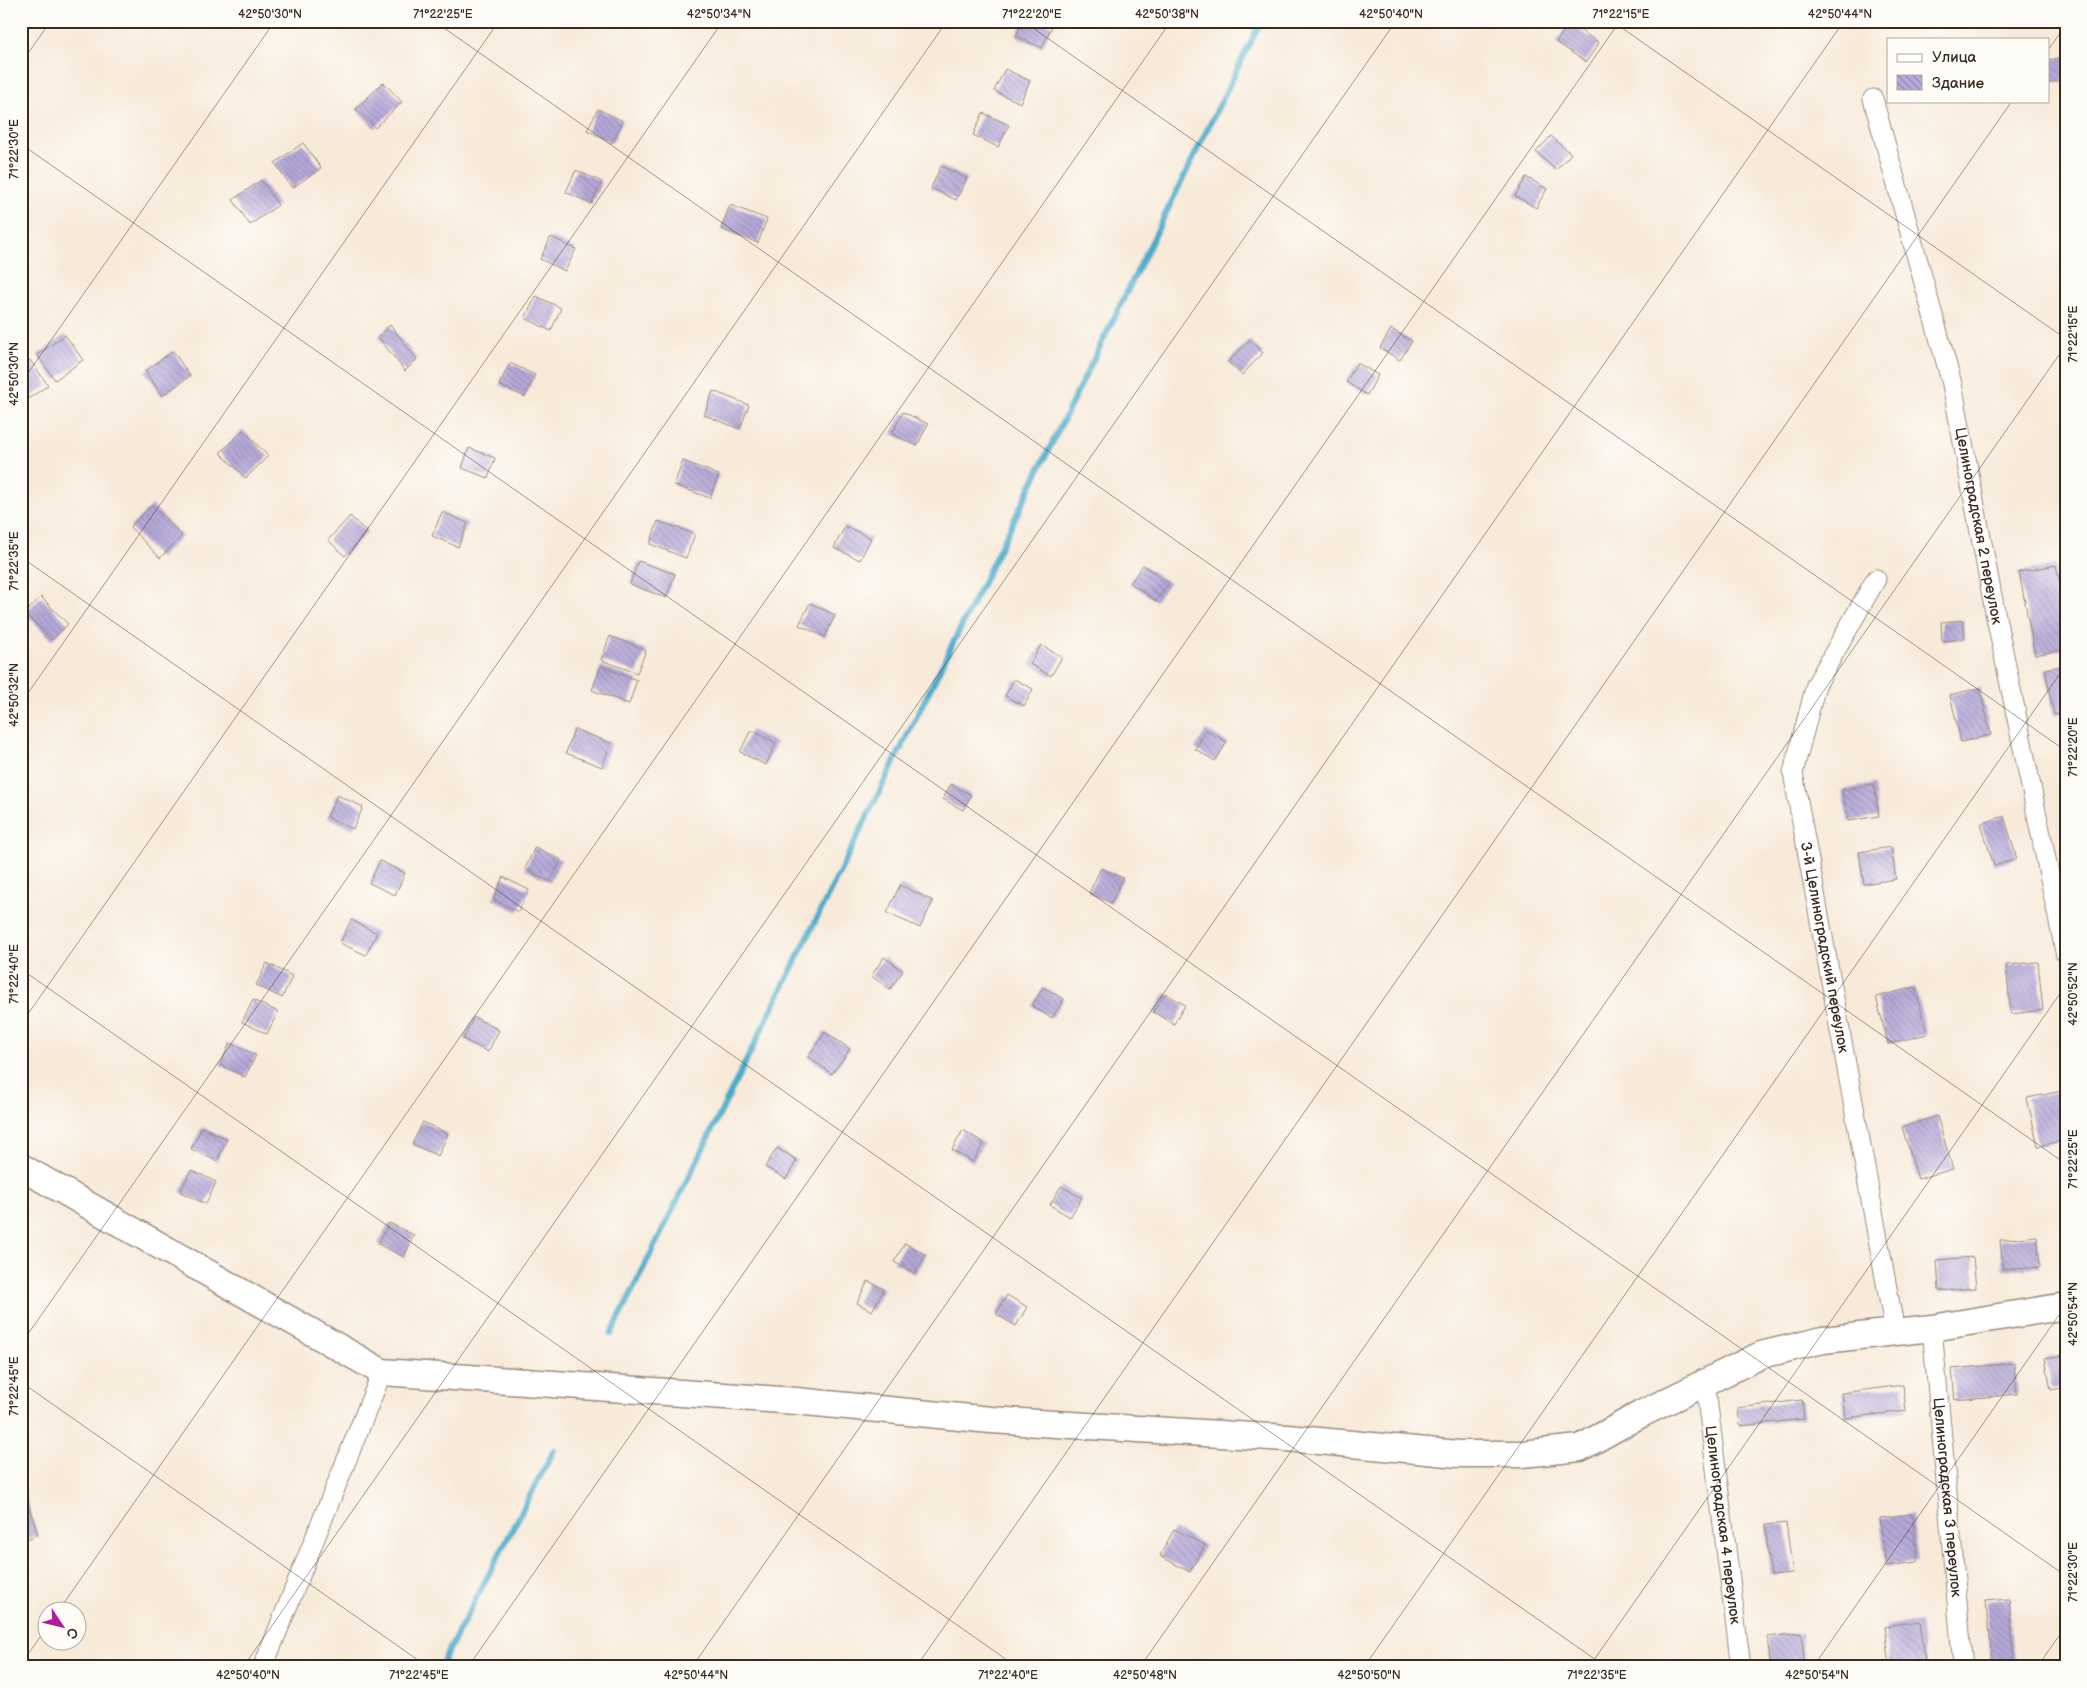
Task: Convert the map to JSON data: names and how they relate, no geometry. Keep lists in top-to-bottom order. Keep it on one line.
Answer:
{"streets":{"street":["Целиноградская 2 переулок","3-й Целиноградский переулок","Целиноградская 3 переулок","Целиноградская 4 переулок"]},"legend":["Улица","Здание"],"north":"bottom right","coordinates":["42°50'30\"N","71°22'25\"E","42°50'34\"N","71°22'20\"E","42°50'38\"N","42°50'40\"N","71°22'15\"E","42°50'44\"N","71°22'30\"E","71°22'35\"E","42°50'32\"N","71°22'40\"E","42°50'52\"N","42°50'54\"N","71°22'45\"E","42°50'48\"N","42°50'50\"N"]}
